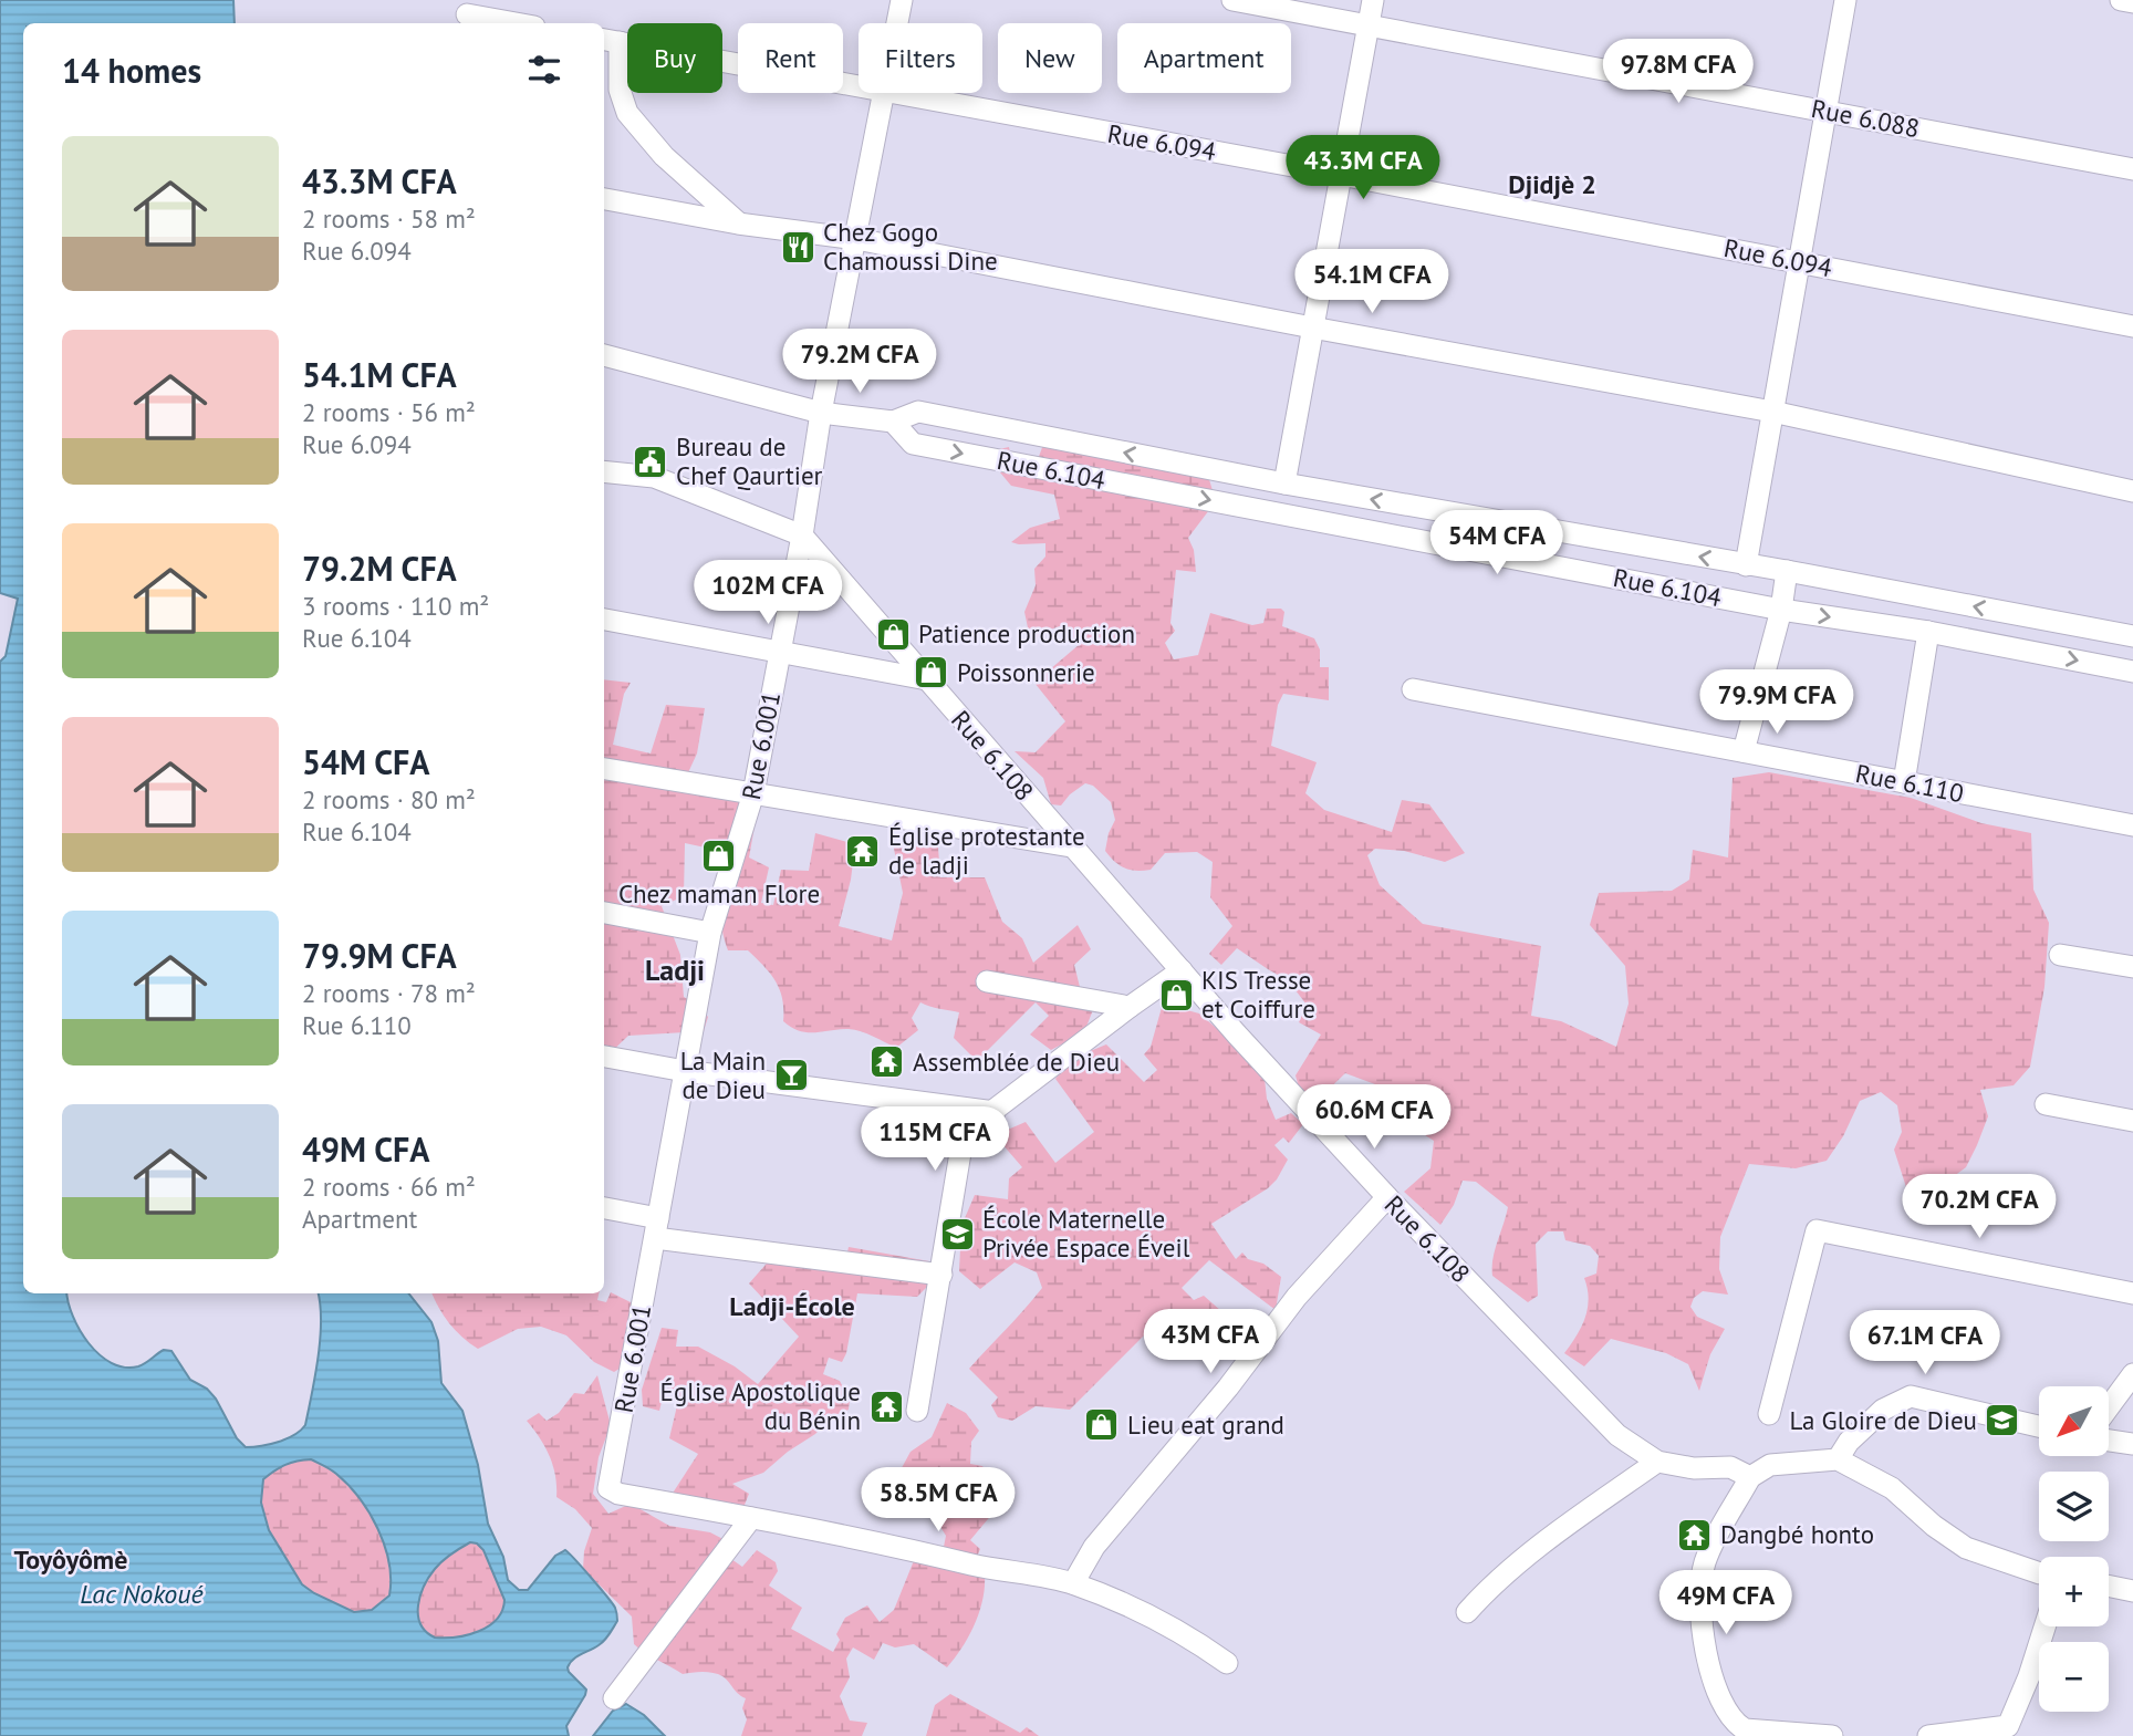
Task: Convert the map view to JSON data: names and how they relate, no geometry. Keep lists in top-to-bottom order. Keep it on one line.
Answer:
{"streets":{"street":["Rue 6.088","Rue 6.094","Rue 6.104","Rue 6.001","Rue 6.108","Rue 6.110"]},"crossings":[["Rue 6.094","Rue 6.001"],["Rue 6.104","Rue 6.001"],["Rue 6.001","Rue 6.108"]],"districts":["Djidjè 2","Ladji","Ladji-École","Toyôyômè"],"water":["Lac Nokoué"],"places":{"restaurant":["Chez Gogo Chamoussi Dine"],"public building":["Bureau de Chef Qaurtier"],"shop":["Patience production","Poissonnerie","Chez maman Flore","KIS Tresse et Coiffure","Lieu eat grand"],"temple":["Église protestante de ladji","Assemblée de Dieu","Église Apostolique du Bénin","Dangbé honto"],"bar":["La Main de Dieu"],"school or university":["École Maternelle Privée Espace Éveil","La Gloire de Dieu"]},"north":"bottom left","page":{"chip":["Buy","Rent","Filters","New","Apartment"],"heading":"14 homes","price":["97.8M CFA","43.3M CFA","54.1M CFA","79.2M CFA","54M CFA","102M CFA","79.9M CFA","60.6M CFA","115M CFA","70.2M CFA","43M CFA","67.1M CFA","58.5M CFA","49M CFA"],"list":[{"name":"43.3M CFA","note":"2 rooms · 58 m² · Rue 6.094"},{"name":"54.1M CFA","note":"2 rooms · 56 m² · Rue 6.094"},{"name":"79.2M CFA","note":"3 rooms · 110 m² · Rue 6.104"},{"name":"54M CFA","note":"2 rooms · 80 m² · Rue 6.104"},{"name":"79.9M CFA","note":"2 rooms · 78 m² · Rue 6.110"},{"name":"49M CFA","note":"2 rooms · 66 m² · Apartment"}],"map_buttons":["+","−"]}}
